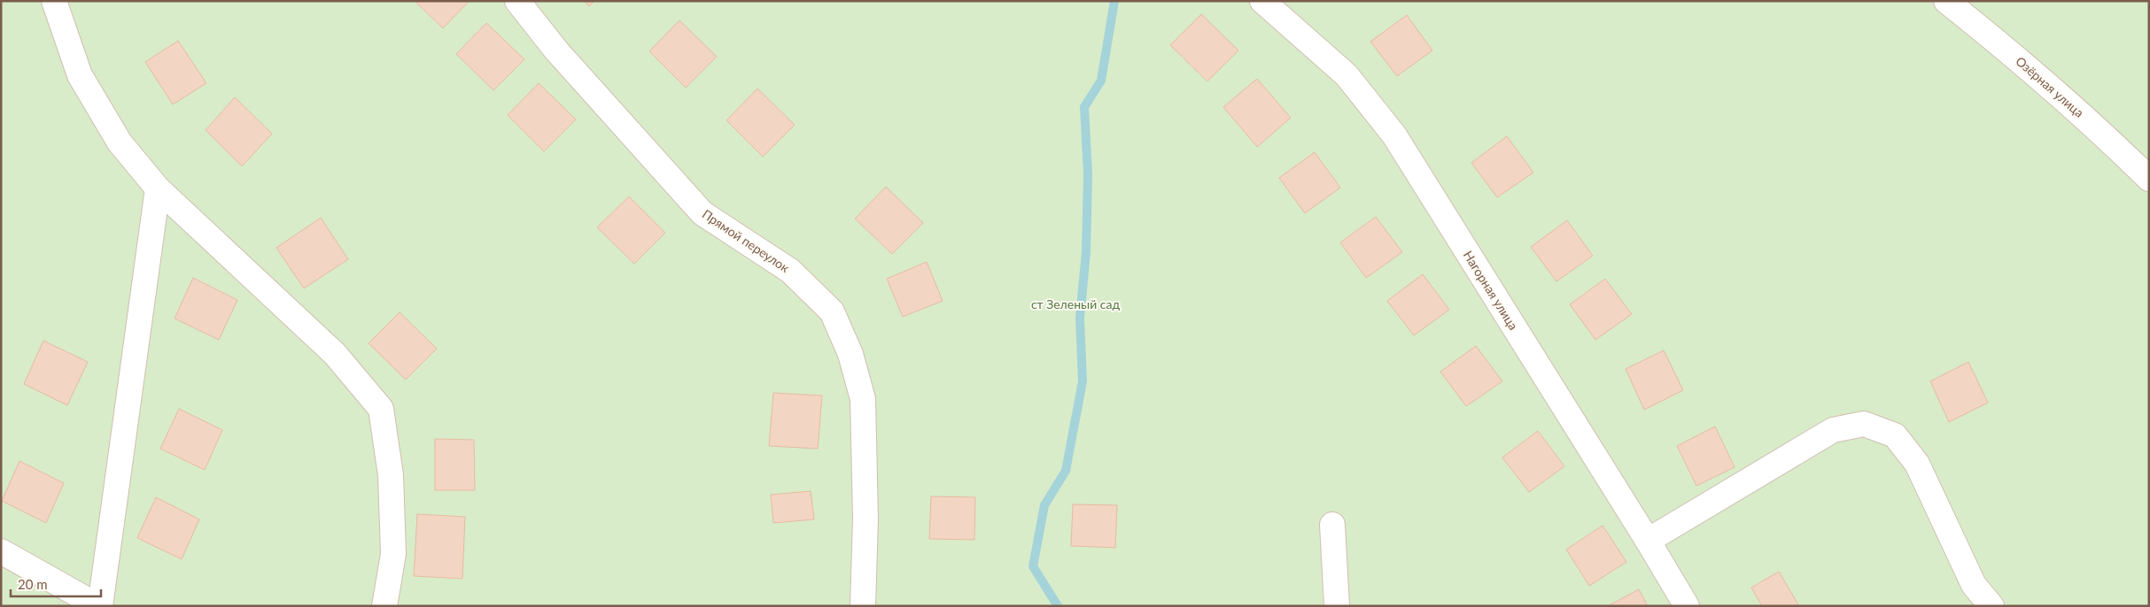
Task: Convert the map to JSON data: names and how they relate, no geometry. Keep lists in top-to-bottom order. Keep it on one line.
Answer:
{"streets":{"street":["Озёрная улица","Прямой переулок","Нагорная улица"]},"parks":["ст Зеленый сад"],"scale_bar":"20 m"}
